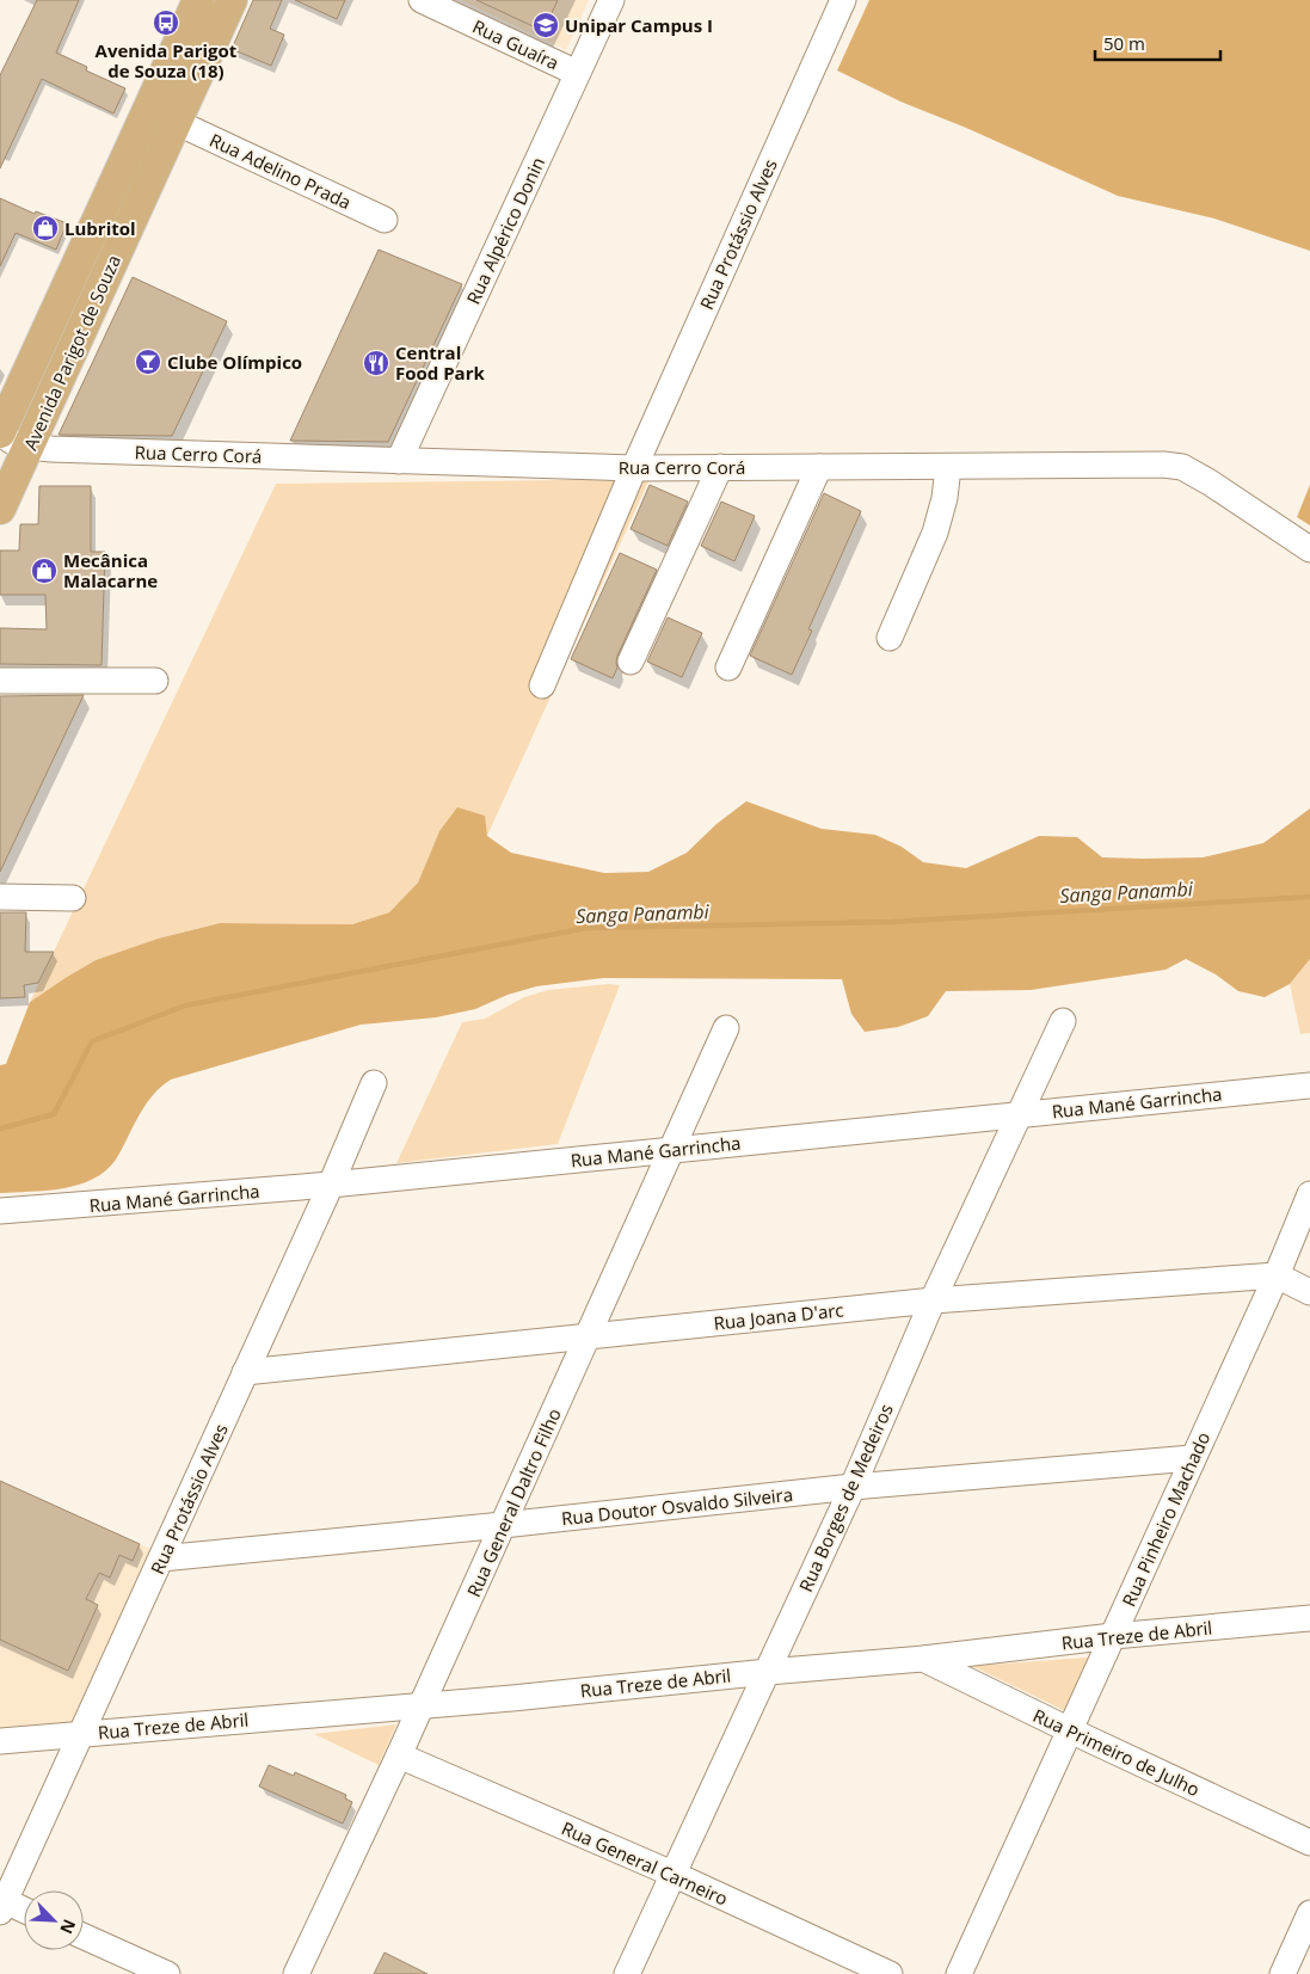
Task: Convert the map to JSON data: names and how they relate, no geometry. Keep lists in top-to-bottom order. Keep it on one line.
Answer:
{"streets":{"main road":["Avenida Parigot de Souza"],"street":["Rua Guaíra","Rua Adelino Prada","Rua Alpérico Donin","Rua Protássio Alves","Rua Cerro Corá","Rua Mané Garrincha","Rua Joana D'arc","Rua Borges de Medeiros","Rua General Daltro Filho","Rua Doutor Osvaldo Silveira","Rua Pinheiro Machado","Rua Treze de Abril","Rua Primeiro de Julho","Rua General Carneiro"]},"crossings":[["Rua Guaíra","Rua Alpérico Donin"],["Rua Adelino Prada","Avenida Parigot de Souza"],["Rua Alpérico Donin","Rua Cerro Corá"],["Rua Protássio Alves","Rua Cerro Corá"],["Rua Protássio Alves","Rua Mané Garrincha"],["Rua Protássio Alves","Rua Joana D'arc"],["Rua Protássio Alves","Rua Doutor Osvaldo Silveira"],["Rua Protássio Alves","Rua Treze de Abril"],["Avenida Parigot de Souza","Rua Cerro Corá"],["Rua Mané Garrincha","Rua Borges de Medeiros"],["Rua Mané Garrincha","Rua General Daltro Filho"],["Rua Joana D'arc","Rua Borges de Medeiros"],["Rua Joana D'arc","Rua General Daltro Filho"],["Rua Joana D'arc","Rua Pinheiro Machado"],["Rua Borges de Medeiros","Rua Doutor Osvaldo Silveira"],["Rua Borges de Medeiros","Rua Treze de Abril"],["Rua Borges de Medeiros","Rua General Carneiro"],["Rua General Daltro Filho","Rua Doutor Osvaldo Silveira"],["Rua General Daltro Filho","Rua Treze de Abril"],["Rua General Daltro Filho","Rua General Carneiro"],["Rua Doutor Osvaldo Silveira","Rua Pinheiro Machado"],["Rua Pinheiro Machado","Rua Treze de Abril"],["Rua Pinheiro Machado","Rua Primeiro de Julho"],["Rua Treze de Abril","Rua Primeiro de Julho"]],"water":["Sanga Panambi"],"places":{"bus stop":["Avenida Parigot de Souza (18)"],"school or university":["Unipar Campus I"],"shop":["Lubritol","Mecânica Malacarne"],"bar":["Clube Olímpico"],"restaurant":["Central Food Park"]},"scale_bar":"50 m","north":"bottom right"}
